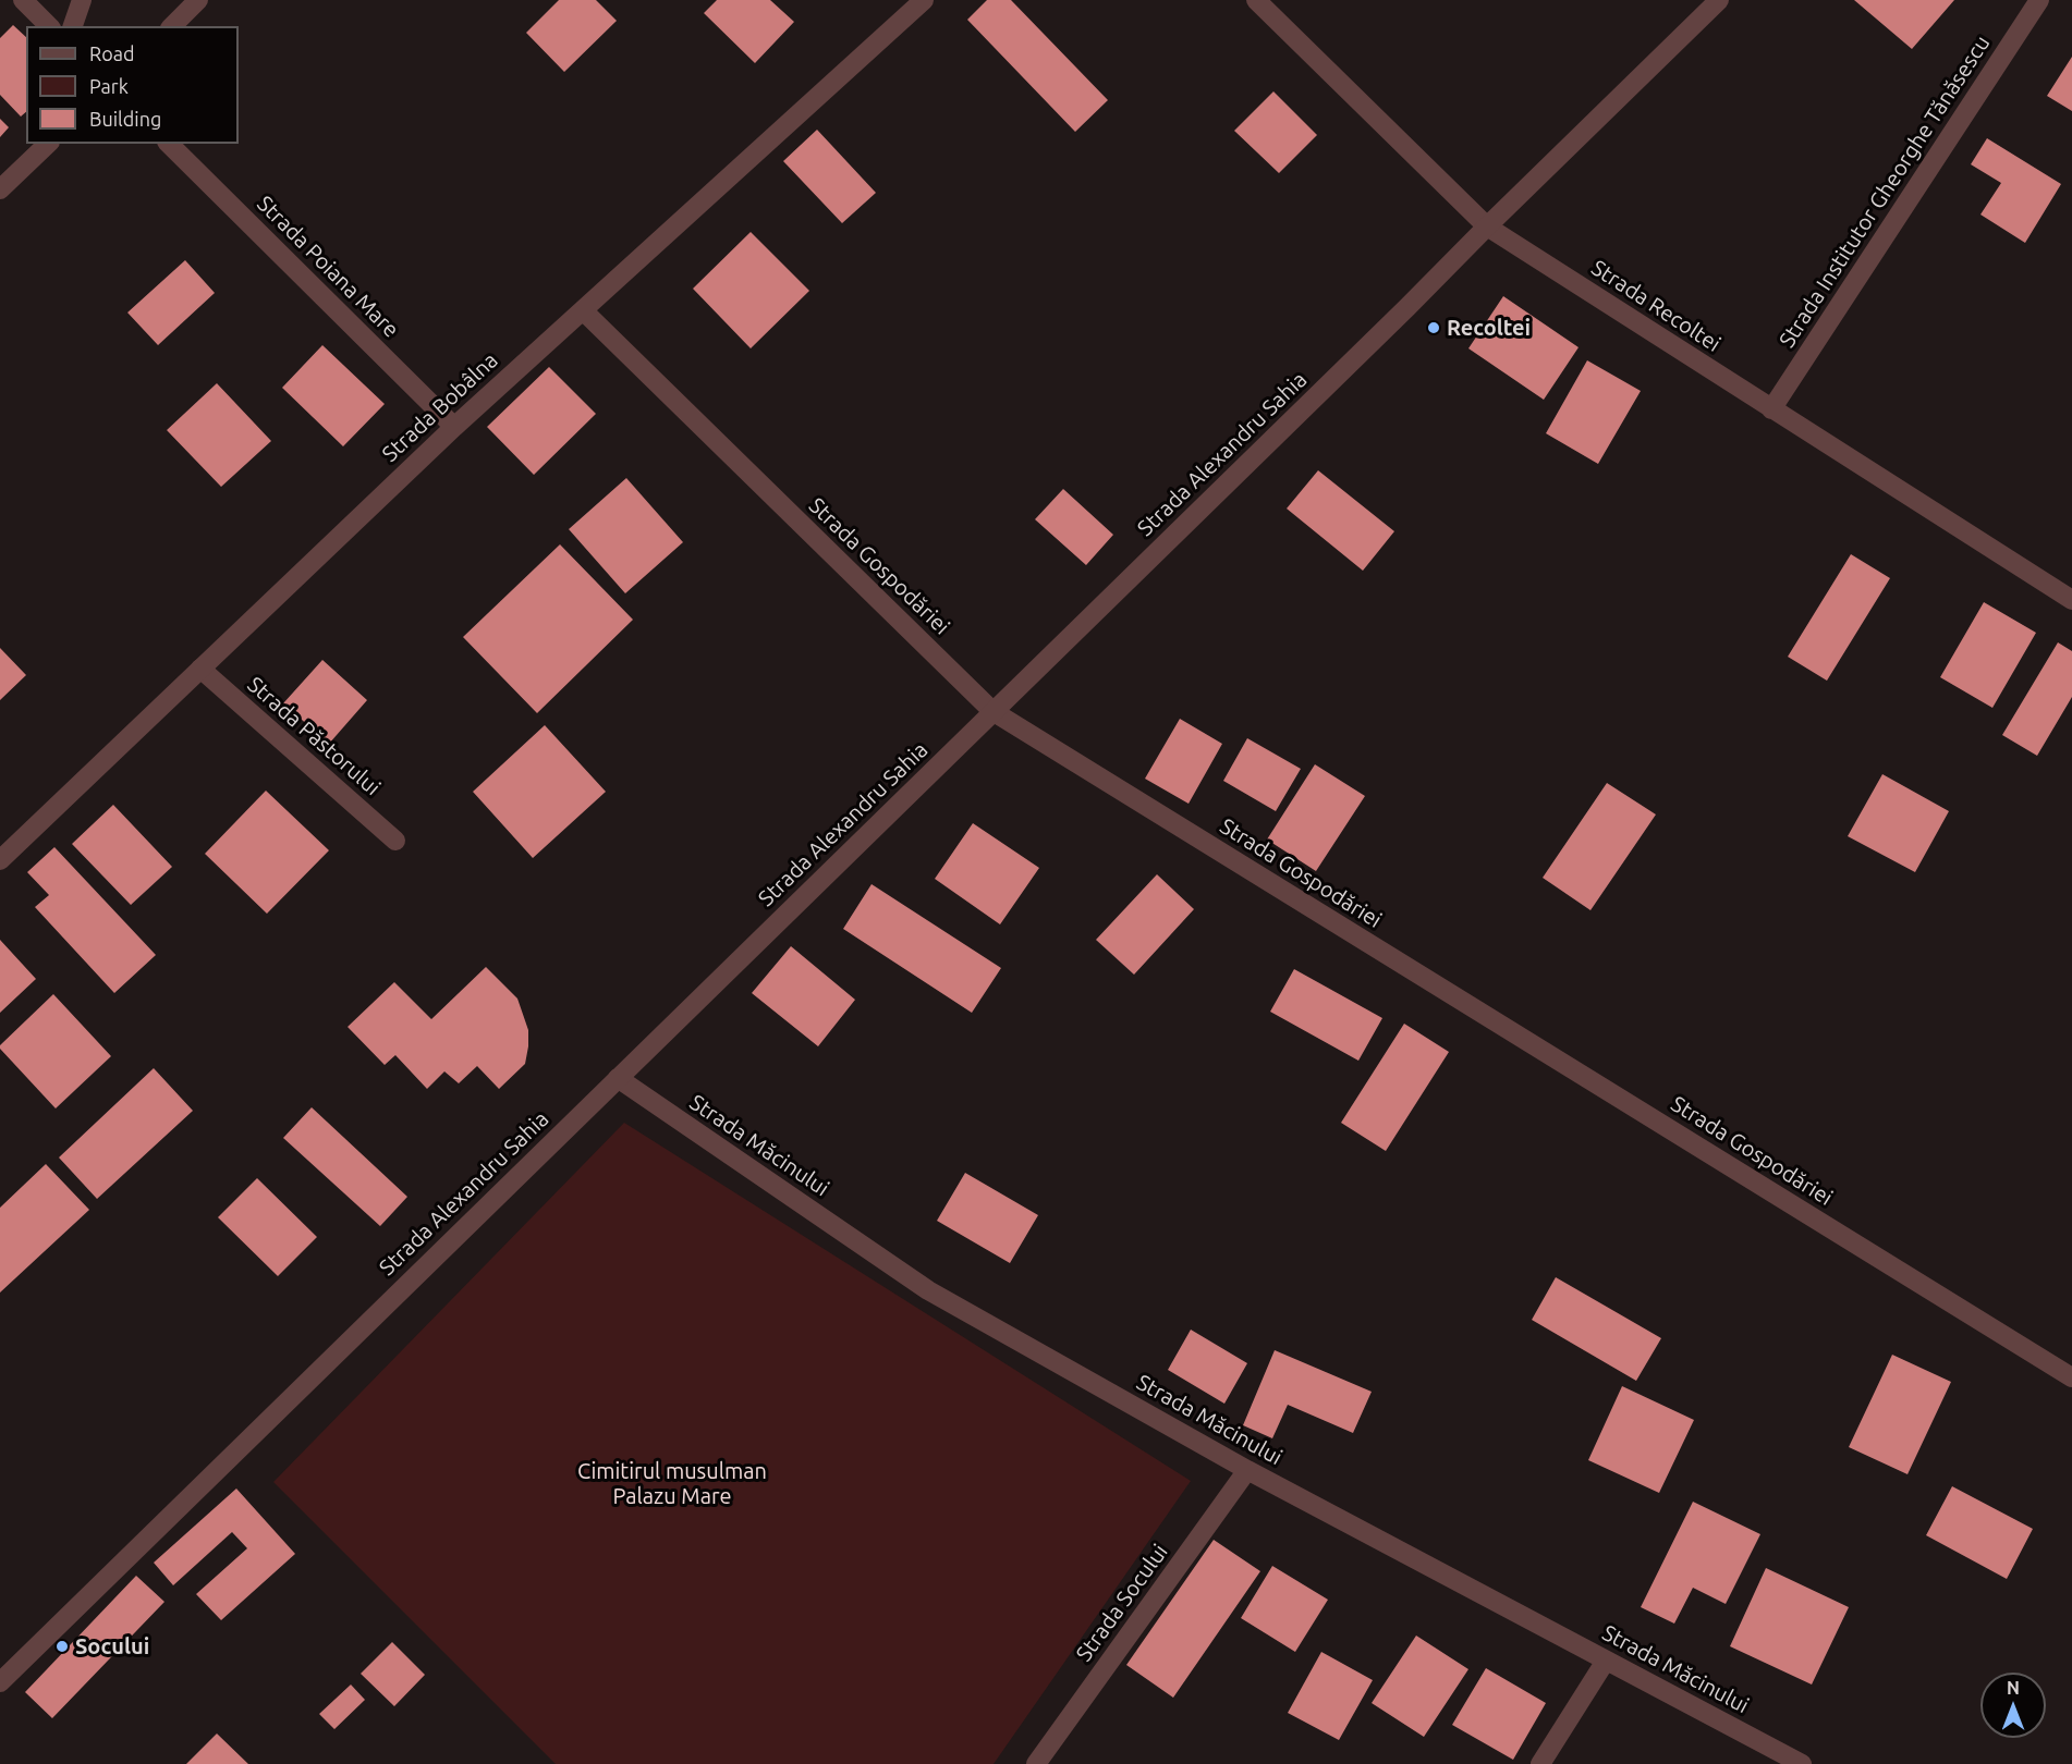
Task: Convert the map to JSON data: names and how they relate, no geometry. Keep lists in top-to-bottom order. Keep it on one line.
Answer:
{"streets":{"street":["Strada Institutor Gheorghe Tănăsescu","Strada Poiana Mare","Strada Recoltei","Strada Bobâlna","Strada Alexandru Sahia","Strada Gospodăriei","Strada Păstorului","Strada Măcinului","Strada Socului"]},"crossings":[["Strada Institutor Gheorghe Tănăsescu","Strada Recoltei"],["Strada Poiana Mare","Strada Bobâlna"],["Strada Recoltei","Strada Alexandru Sahia"],["Strada Bobâlna","Strada Gospodăriei"],["Strada Bobâlna","Strada Păstorului"],["Strada Alexandru Sahia","Strada Gospodăriei"],["Strada Alexandru Sahia","Strada Măcinului"],["Strada Măcinului","Strada Socului"]],"parks":["Cimitirul musulman Palazu Mare"],"places":["Recoltei","Socului"],"legend":["Road","Park","Building"],"north":"top"}
